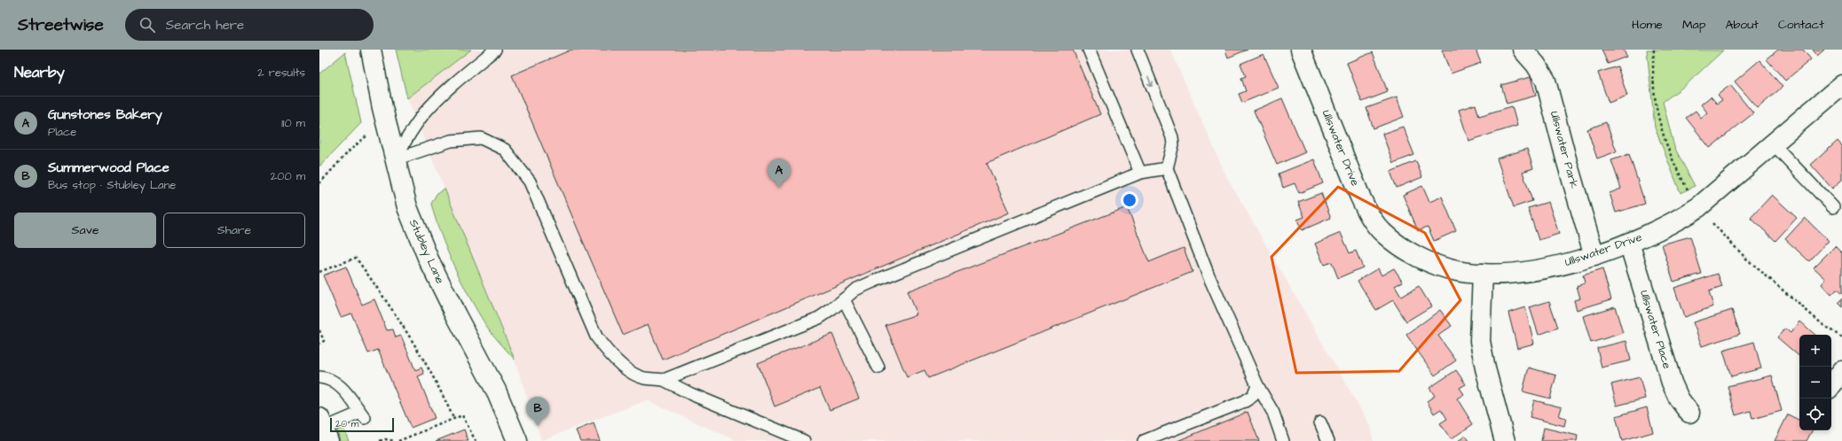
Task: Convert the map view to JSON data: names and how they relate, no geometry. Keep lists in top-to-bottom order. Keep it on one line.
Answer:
{"streets":{"street":["Ullswater Drive","Ullswater Park","Stubley Lane","Ullswater Place"]},"crossings":[["Ullswater Drive","Ullswater Park"],["Ullswater Drive","Ullswater Place"]],"scale_bar":"20 m","page":{"header":"Streetwise","search":"Search here","nav":["Home","Map","About","Contact"],"heading":["Nearby","2 results"],"list":[{"mark":"A","name":"Gunstones Bakery","note":"Place","value":"110 m"},{"mark":"B","name":"Summerwood Place","note":"Bus stop · Stubley Lane","value":"200 m"}],"pins":["A","B"],"buttons":["Save","Share"],"map_buttons":["+","−"],"scale":"20 m"}}
